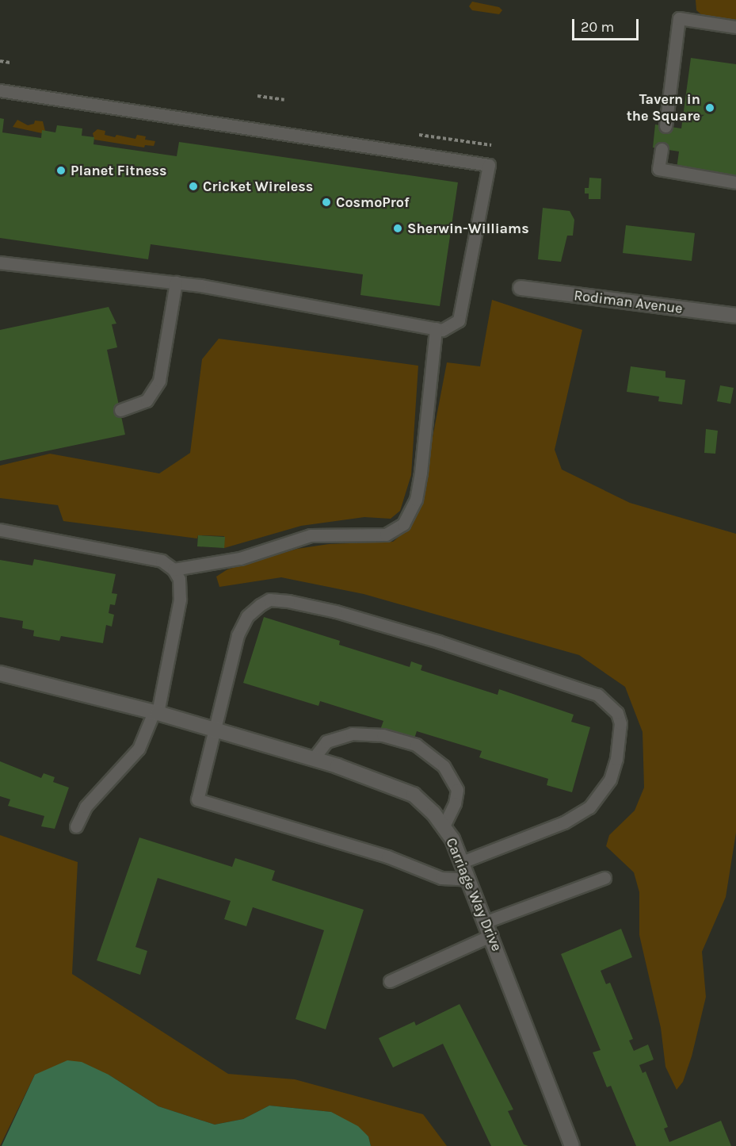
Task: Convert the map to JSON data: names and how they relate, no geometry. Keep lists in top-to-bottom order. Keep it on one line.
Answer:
{"streets":{"street":["Rodiman Avenue","Carriage Way Drive"]},"places":["Tavern in the Square","Planet Fitness","Cricket Wireless","CosmoProf","Sherwin-Williams"],"scale_bar":"20 m"}
